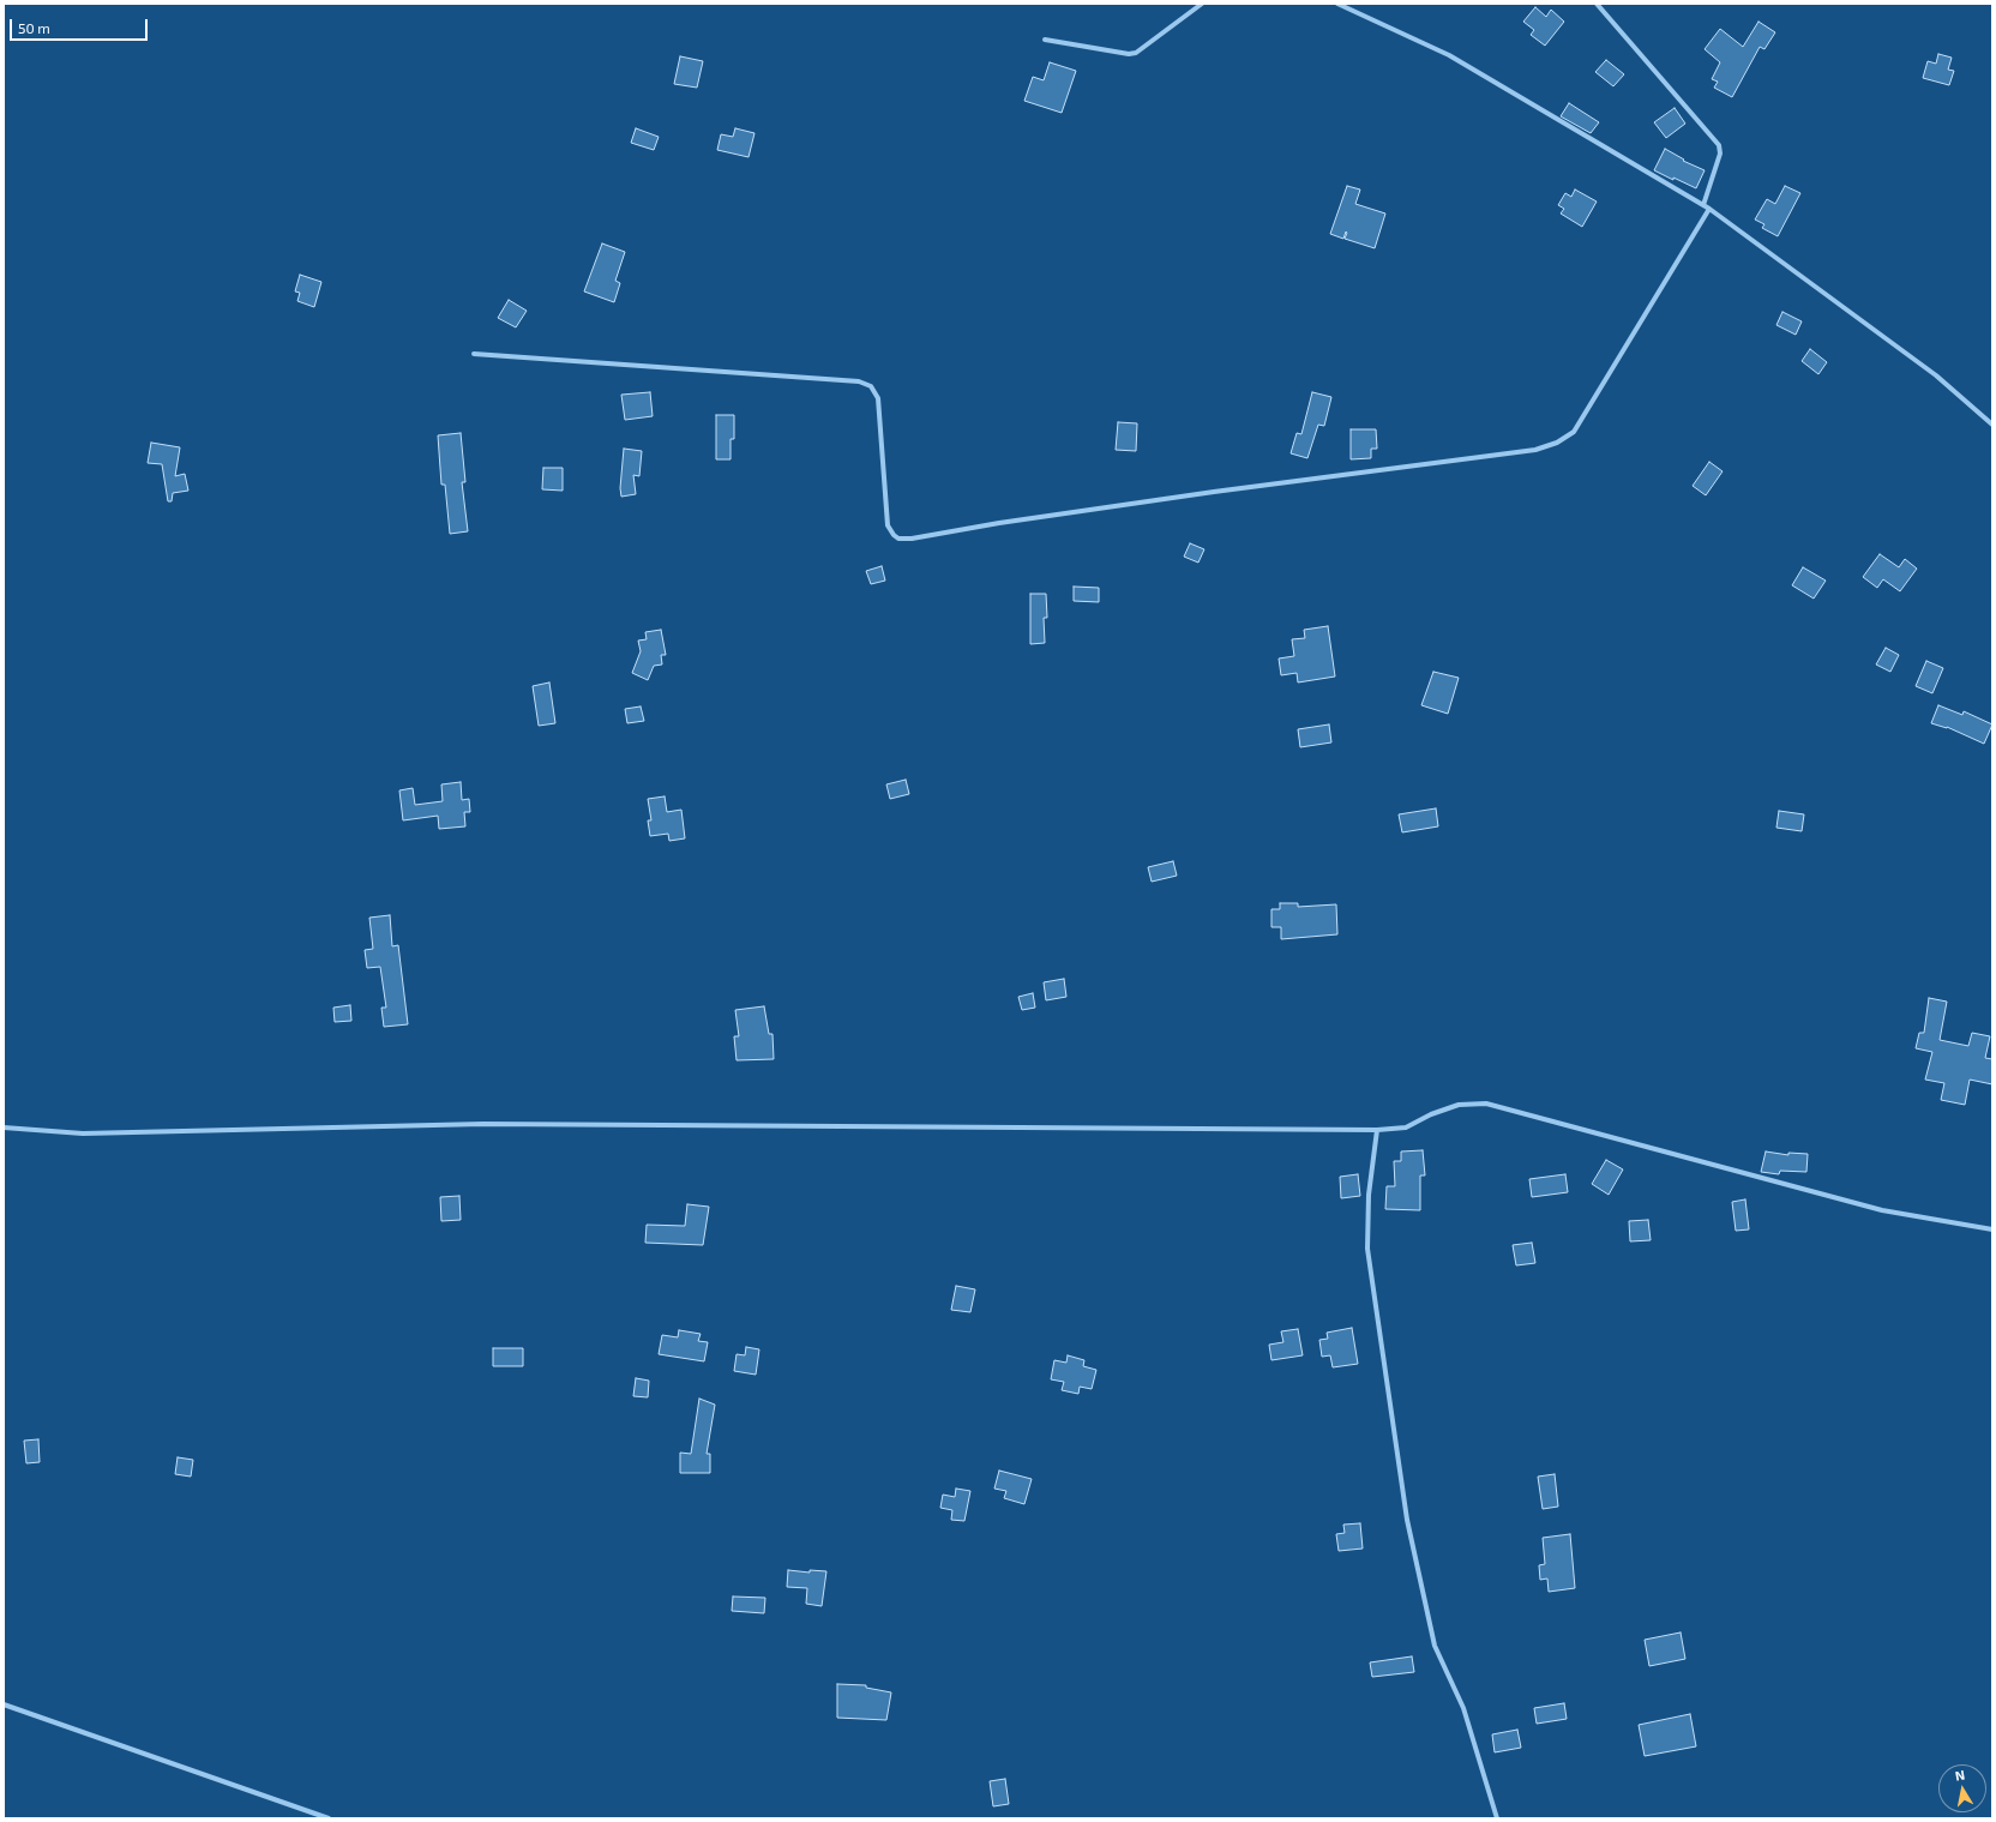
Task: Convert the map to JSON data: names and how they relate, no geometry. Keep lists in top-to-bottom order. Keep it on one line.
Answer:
{"scale_bar":"50 m","north":"top"}
